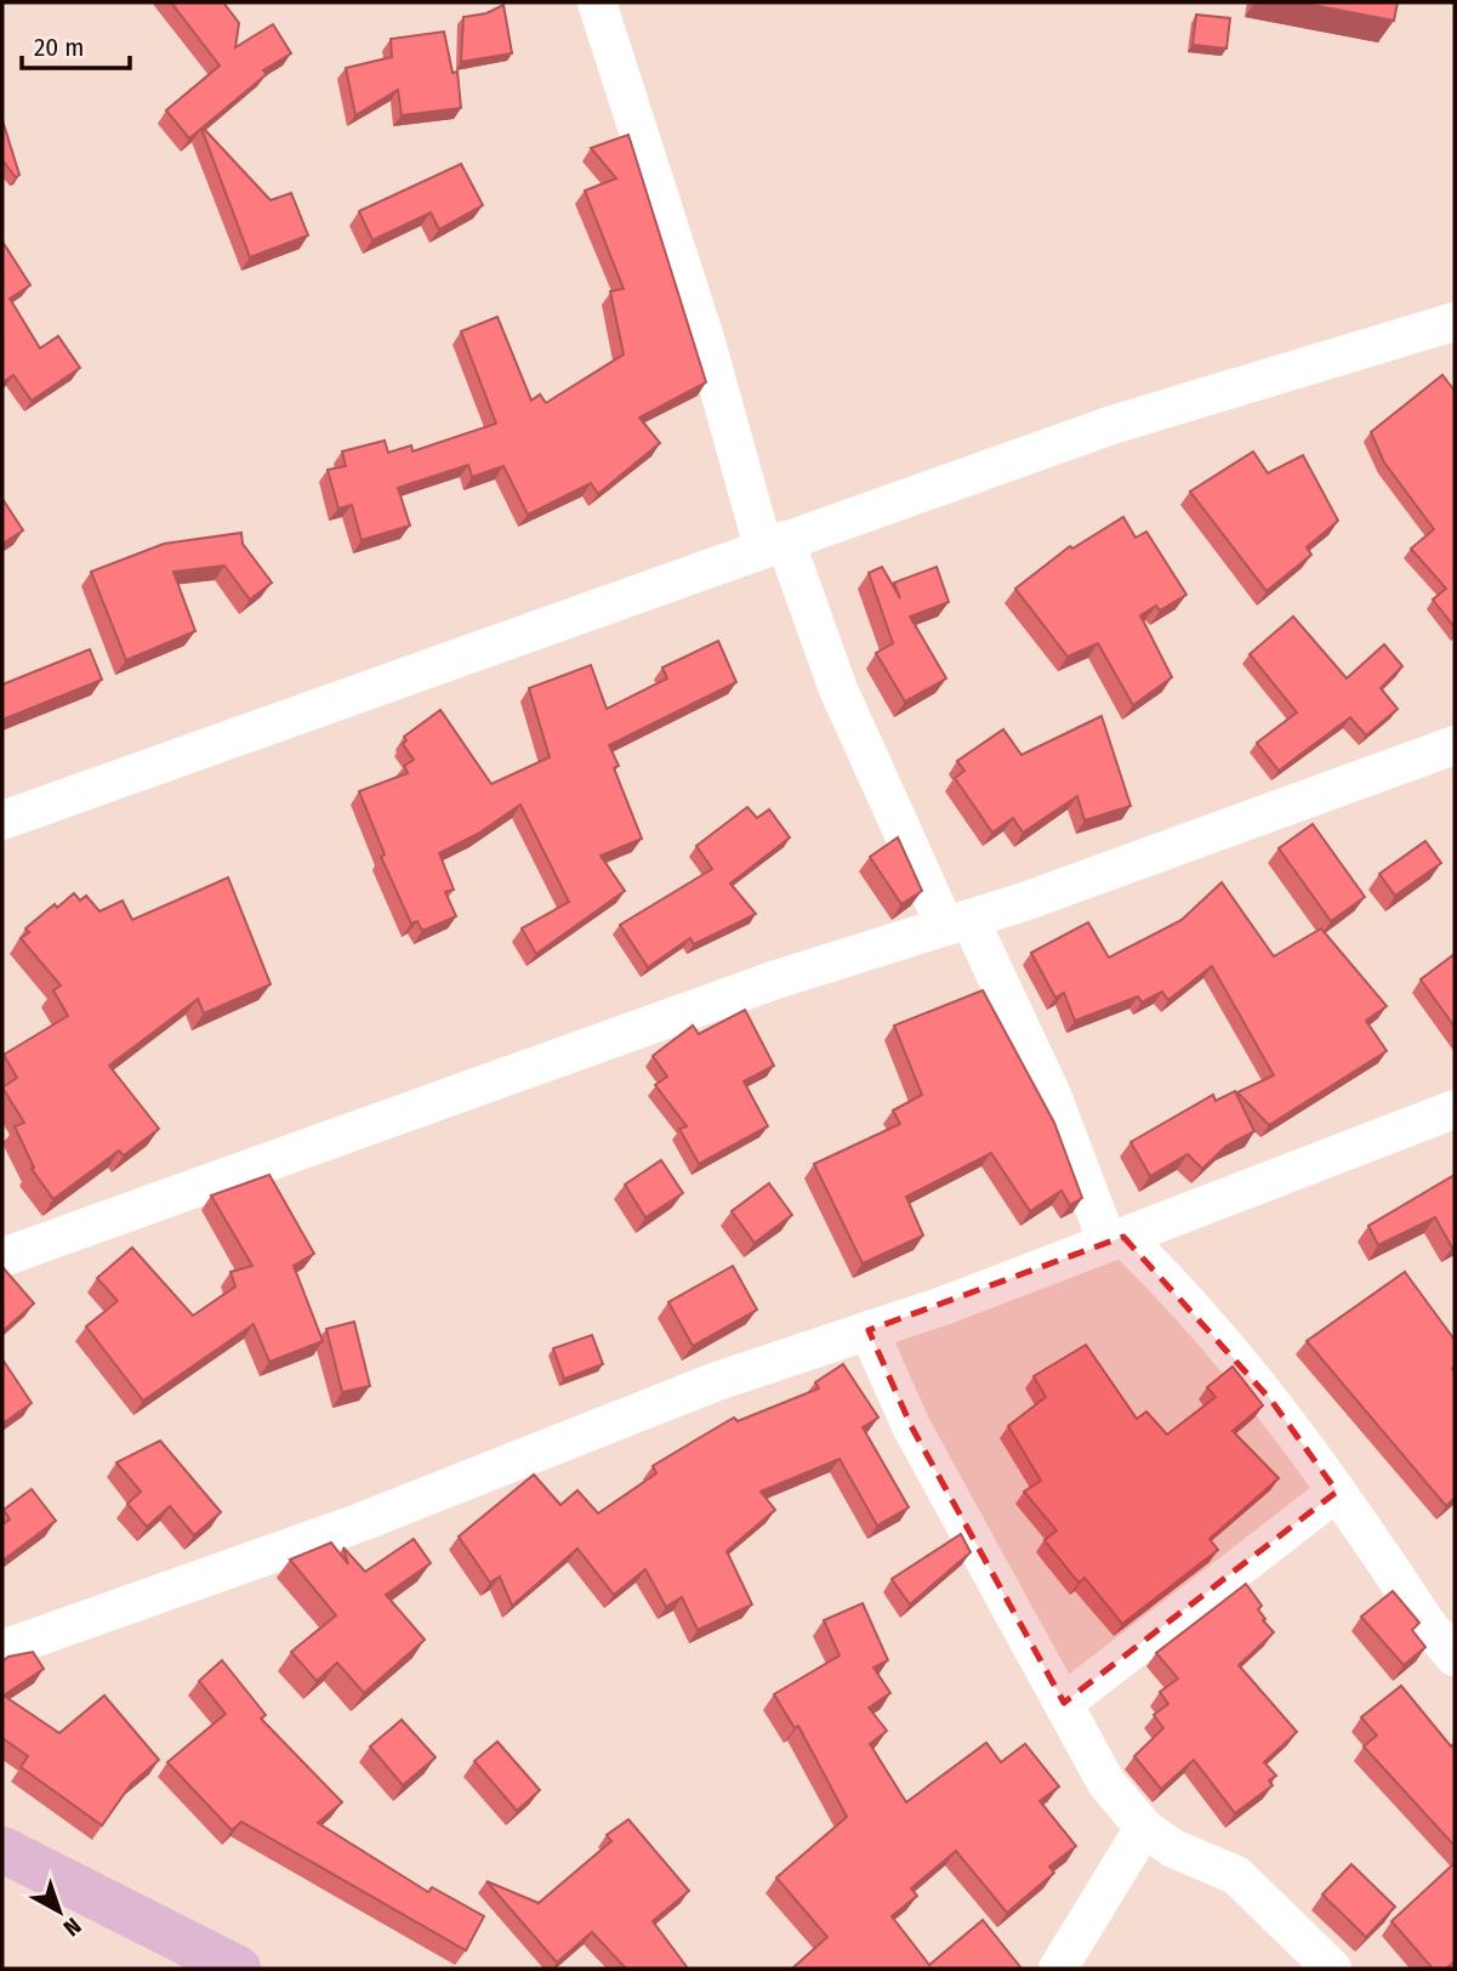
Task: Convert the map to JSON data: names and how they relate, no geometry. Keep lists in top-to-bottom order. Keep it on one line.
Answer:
{"scale_bar":"20 m","north":"bottom right"}
